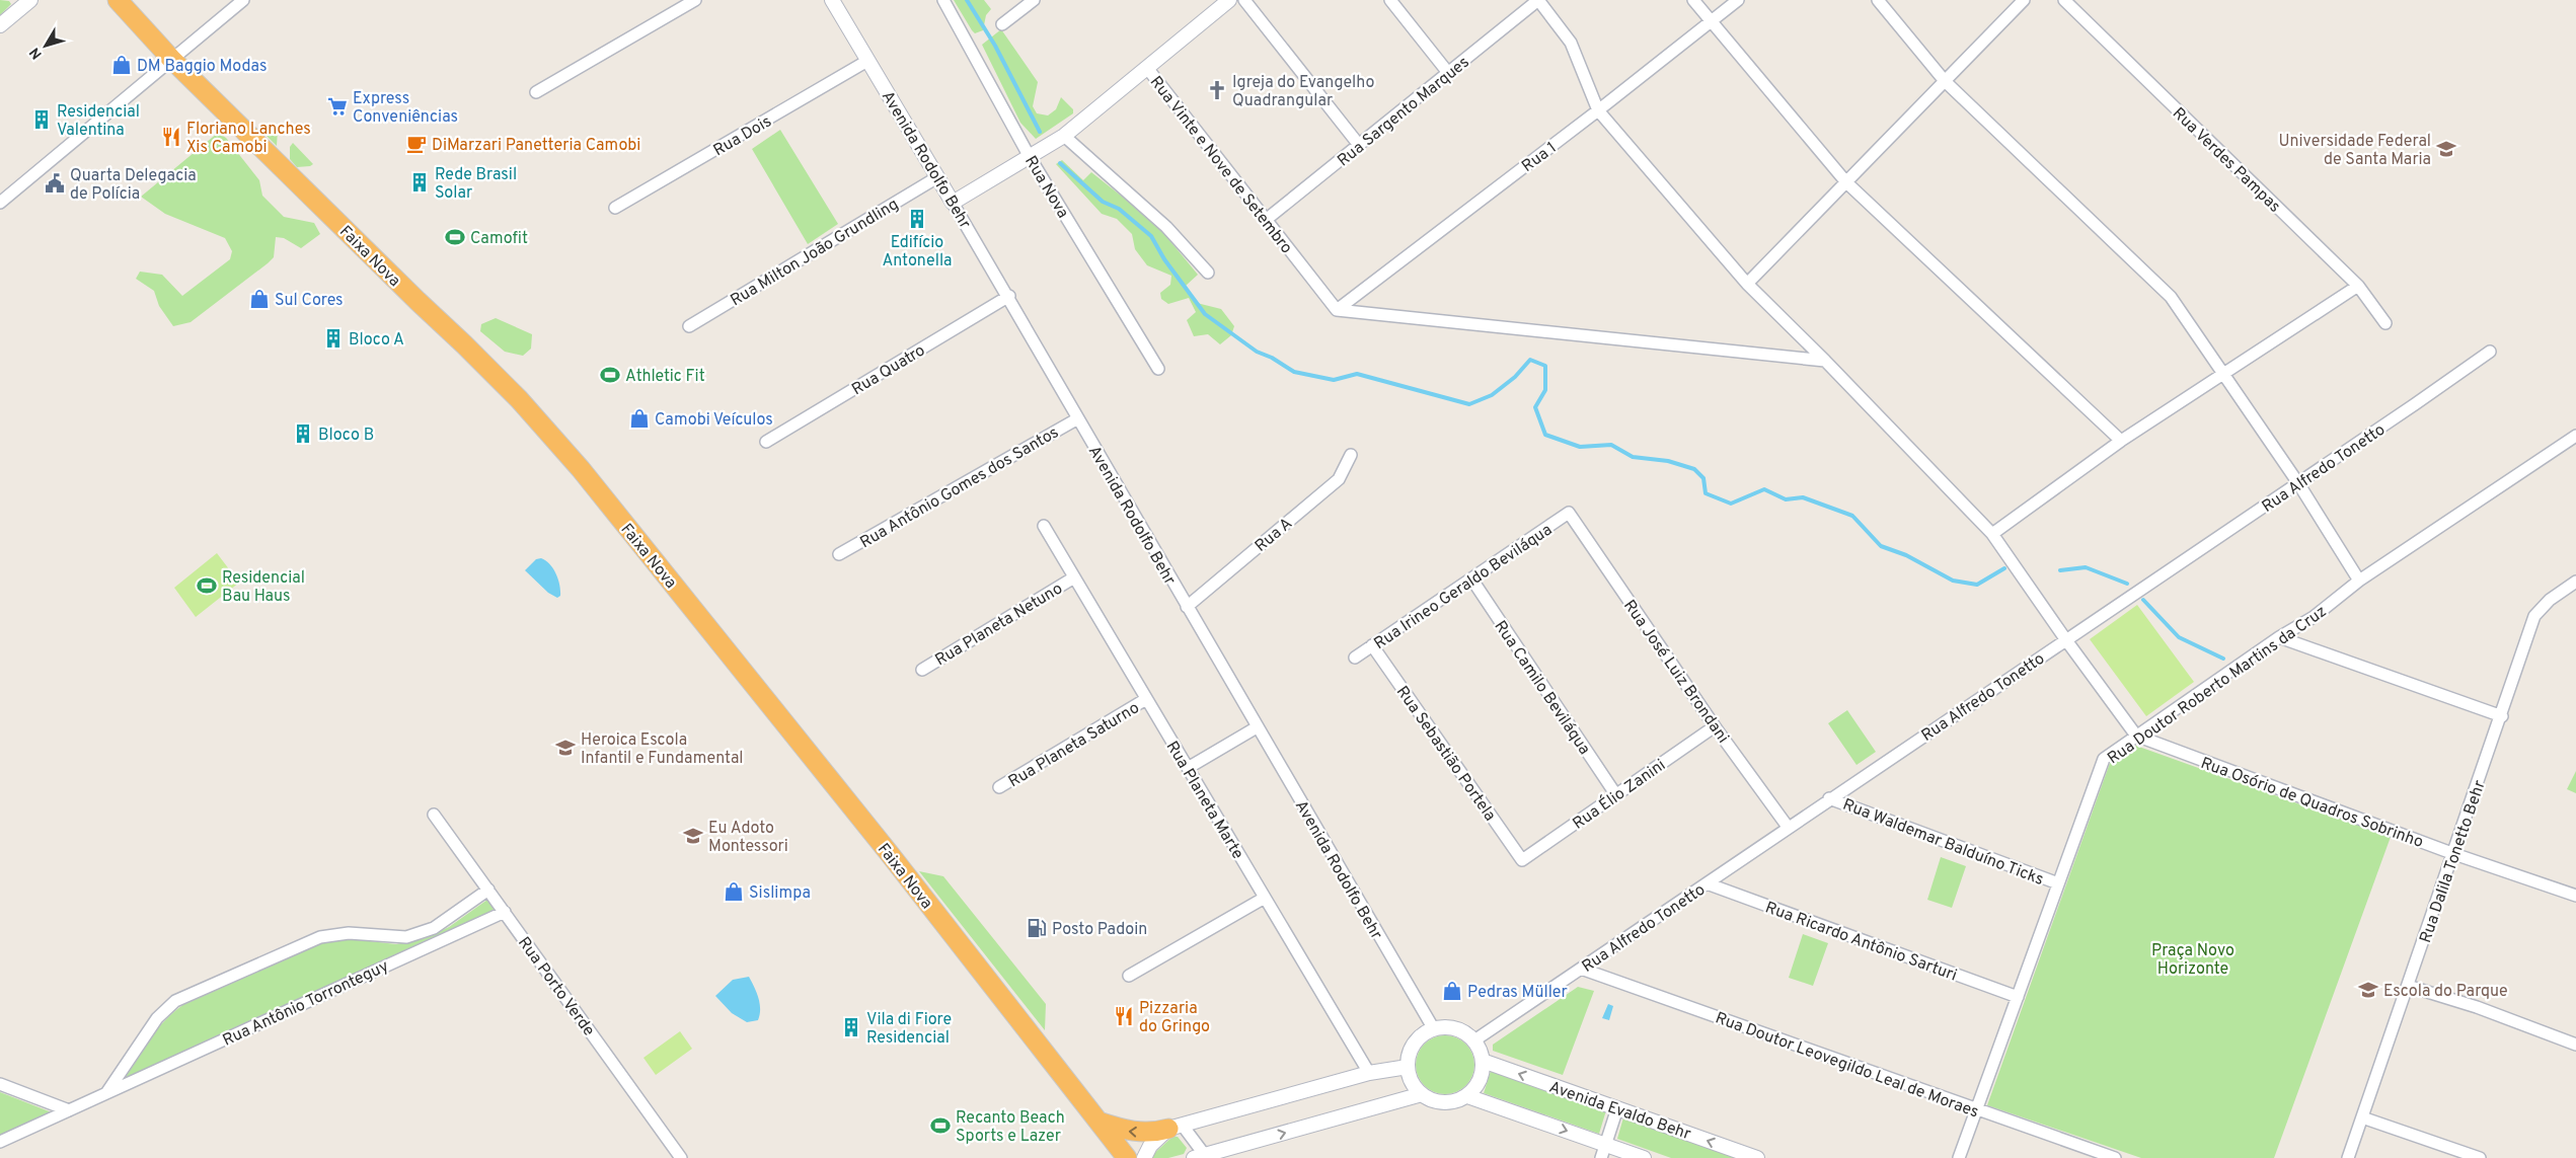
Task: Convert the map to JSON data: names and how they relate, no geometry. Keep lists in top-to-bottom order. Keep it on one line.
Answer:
{"streets":{"highway":["Faixa Nova"],"street":["Rua Sargento Marques","Rua Dois","Rua 1","Avenida Rodolfo Behr","Rua Verdes Pampas","Rua Vinte e Nove de Setembro","Rua Nova","Rua Milton João Grundling","Rua Quatro","Rua Alfredo Tonetto","Rua Antônio Gomes dos Santos","Rua A","Rua Irineo Geraldo Beviláqua","Rua Planeta Netuno","Rua José Luiz Brondani","Rua Doutor Roberto Martins da Cruz","Rua Camilo Beviláqua","Rua Planeta Saturno","Rua Sebastião Portela","Rua Élio Zanini","Rua Planeta Marte","Rua Osório de Quadros Sobrinho","Rua Waldemar Balduíno Ticks","Rua Dalila Tonetto Behr","Rua Ricardo Antônio Sarturi","Rua Porto Verde","Rua Antônio Torronteguy","Rua Doutor Leovegildo Leal de Moraes","Avenida Evaldo Behr"]},"crossings":[["Rua Sargento Marques","Rua Vinte e Nove de Setembro"],["Rua Dois","Avenida Rodolfo Behr"],["Rua 1","Rua Vinte e Nove de Setembro"],["Avenida Rodolfo Behr","Rua Milton João Grundling"],["Avenida Rodolfo Behr","Rua Quatro"],["Avenida Rodolfo Behr","Rua Alfredo Tonetto"],["Avenida Rodolfo Behr","Rua Antônio Gomes dos Santos"],["Avenida Rodolfo Behr","Rua A"],["Avenida Rodolfo Behr","Avenida Evaldo Behr"],["Rua Alfredo Tonetto","Rua José Luiz Brondani"],["Rua Alfredo Tonetto","Rua Waldemar Balduíno Ticks"],["Rua Alfredo Tonetto","Rua Ricardo Antônio Sarturi"],["Rua Alfredo Tonetto","Rua Doutor Leovegildo Leal de Moraes"],["Rua Alfredo Tonetto","Avenida Evaldo Behr"],["Rua Irineo Geraldo Beviláqua","Rua José Luiz Brondani"],["Rua Irineo Geraldo Beviláqua","Rua Camilo Beviláqua"],["Rua Irineo Geraldo Beviláqua","Rua Sebastião Portela"],["Rua Planeta Netuno","Rua Planeta Marte"],["Rua José Luiz Brondani","Rua Élio Zanini"],["Rua Doutor Roberto Martins da Cruz","Rua Osório de Quadros Sobrinho"],["Rua Doutor Roberto Martins da Cruz","Rua Waldemar Balduíno Ticks"],["Rua Doutor Roberto Martins da Cruz","Rua Ricardo Antônio Sarturi"],["Rua Doutor Roberto Martins da Cruz","Rua Doutor Leovegildo Leal de Moraes"],["Rua Camilo Beviláqua","Rua Élio Zanini"],["Rua Planeta Saturno","Rua Planeta Marte"],["Rua Sebastião Portela","Rua Élio Zanini"],["Rua Osório de Quadros Sobrinho","Rua Dalila Tonetto Behr"],["Rua Porto Verde","Rua Antônio Torronteguy"]],"parks":["Praça Novo Horizonte"],"places":{"shop":["DM Baggio Modas","Sul Cores","Camobi Veículos","Sislimpa","Pedras Müller"],"church":["Igreja do Evangelho Quadrangular"],"supermarket":["Express Conveniências"],"building":["Residencial Valentina","Rede Brasil Solar","Edifício Antonella","Bloco A","Bloco B","Vila di Fiore Residencial"],"restaurant":["Floriano Lanches Xis Camobi","Pizzaria do Gringo"],"cafe":["DiMarzari Panetteria Camobi"],"school or university":["Universidade Federal de Santa Maria","Heroica Escola Infantil e Fundamental","Eu Adoto Montessori","Escola do Parque"],"public building":["Quarta Delegacia de Polícia"],"sports":["Camofit","Athletic Fit","Residencial Bau Haus","Recanto Beach Sports e Lazer"],"fuel station":["Posto Padoin"]},"north":"bottom left"}
